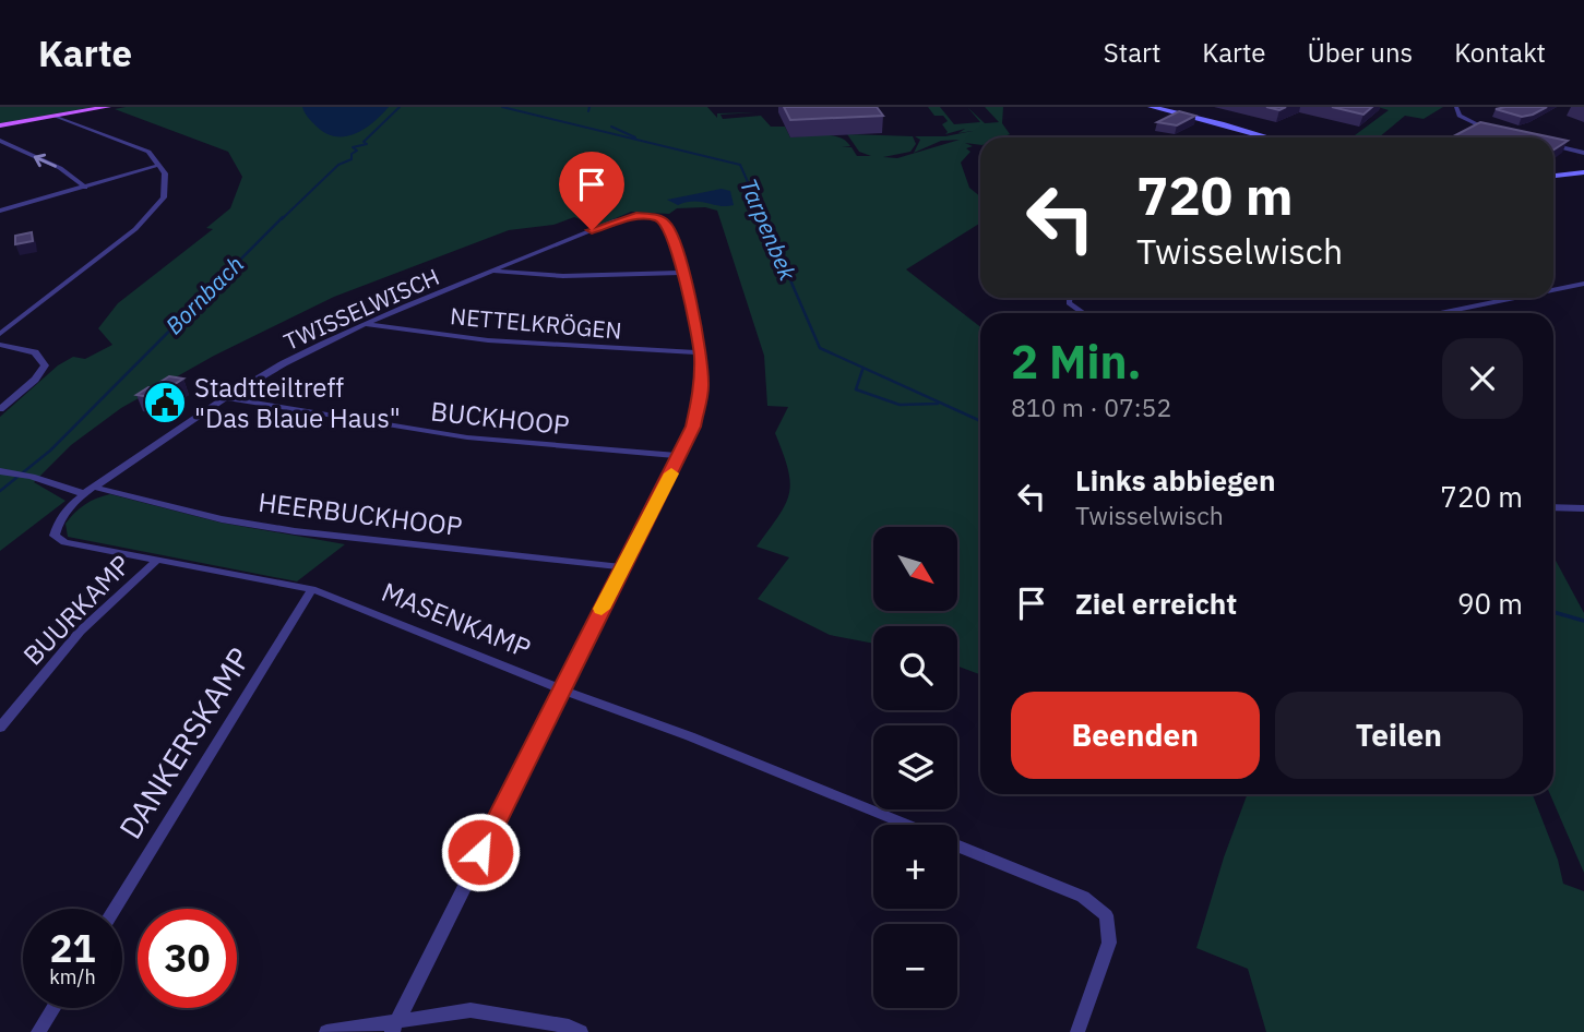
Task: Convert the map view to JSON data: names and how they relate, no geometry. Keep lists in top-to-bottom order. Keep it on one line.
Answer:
{"streets":{"street":["TWISSELWISCH","NETTELKRÖGEN","BUCKHOOP","HEERBUCKHOOP","BUURKAMP","MASENKAMP","DANKERSKAMP"]},"crossings":[["TWISSELWISCH","NETTELKRÖGEN"],["TWISSELWISCH","BUCKHOOP"],["TWISSELWISCH","HEERBUCKHOOP"],["TWISSELWISCH","MASENKAMP"],["BUURKAMP","MASENKAMP"],["MASENKAMP","DANKERSKAMP"]],"water":["Tarpenbek","Bornbach"],"places":{"public building":["Stadtteiltreff \"Das Blaue Haus\""]},"north":"bottom right","page":{"header":"Karte","nav":["Start","Karte","Über uns","Kontakt"],"turn":["720 m","Twisselwisch"],"heading":["2 Min.","810 m · 07:52"],"list":[{"name":"Links abbiegen","note":"Twisselwisch","value":"720 m"},{"name":"Ziel erreicht","value":"90 m"}],"map_buttons":["+","−"],"buttons":["Beenden","Teilen"],"speed":"21 km/h","limit":"30"}}
